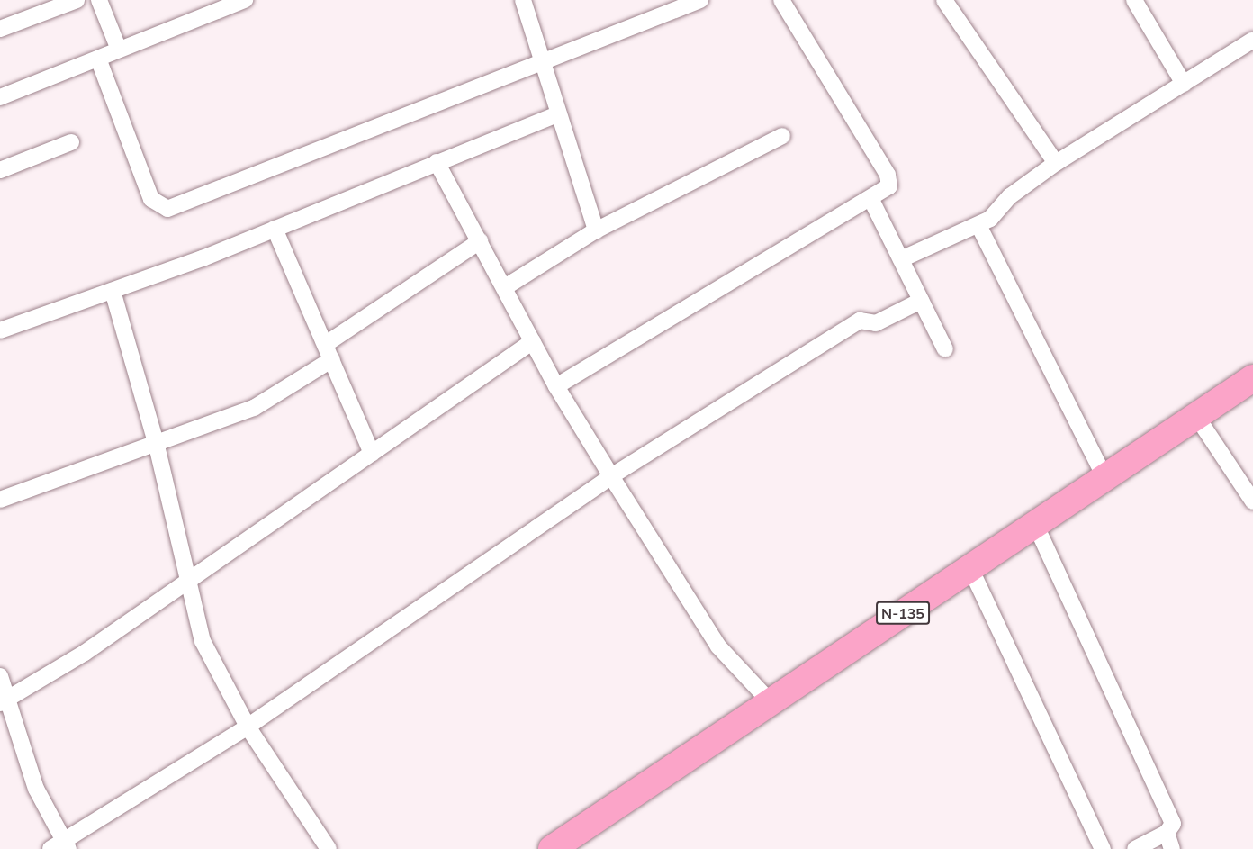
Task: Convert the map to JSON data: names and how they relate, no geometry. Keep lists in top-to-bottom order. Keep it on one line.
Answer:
{"streets":{"highway":["N-135"]}}
